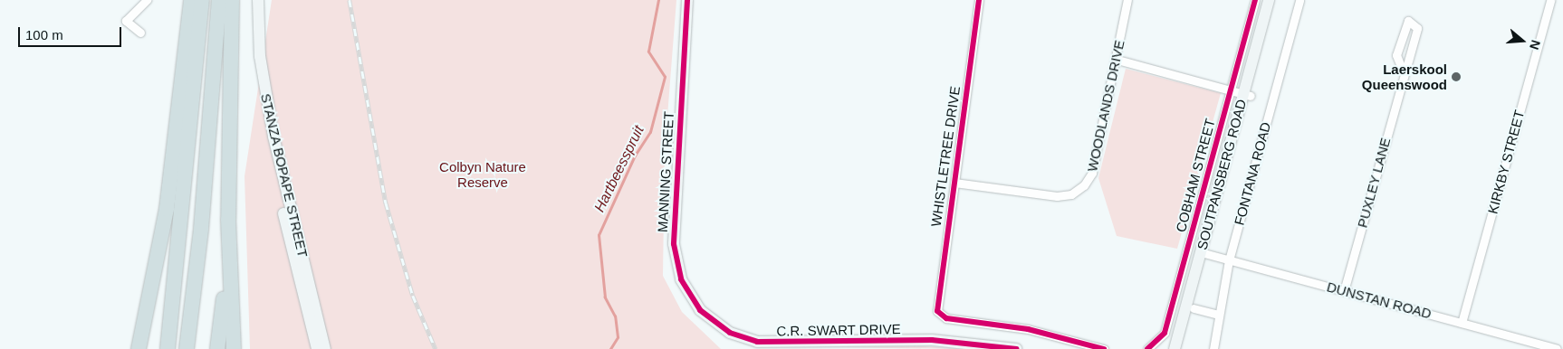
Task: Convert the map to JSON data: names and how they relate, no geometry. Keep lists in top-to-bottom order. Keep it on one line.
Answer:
{"streets":{"main road":["MANNING STREET","SOUTPANSBERG ROAD","STANZA BOPAPE STREET","C.R. SWART DRIVE"],"street":["WOODLANDS DRIVE","WHISTLETREE DRIVE","KIRKBY STREET","FONTANA ROAD","COBHAM STREET","PUXLEY LANE","DUNSTAN ROAD"]},"crossings":[["WOODLANDS DRIVE","WHISTLETREE DRIVE"],["KIRKBY STREET","DUNSTAN ROAD"],["MANNING STREET","C.R. SWART DRIVE"],["FONTANA ROAD","DUNSTAN ROAD"],["SOUTPANSBERG ROAD","DUNSTAN ROAD"],["PUXLEY LANE","DUNSTAN ROAD"]],"water":["Hartbeesspruit"],"parks":["Colbyn Nature Reserve"],"places":["Laerskool Queenswood"],"scale_bar":"100 m","north":"right"}
